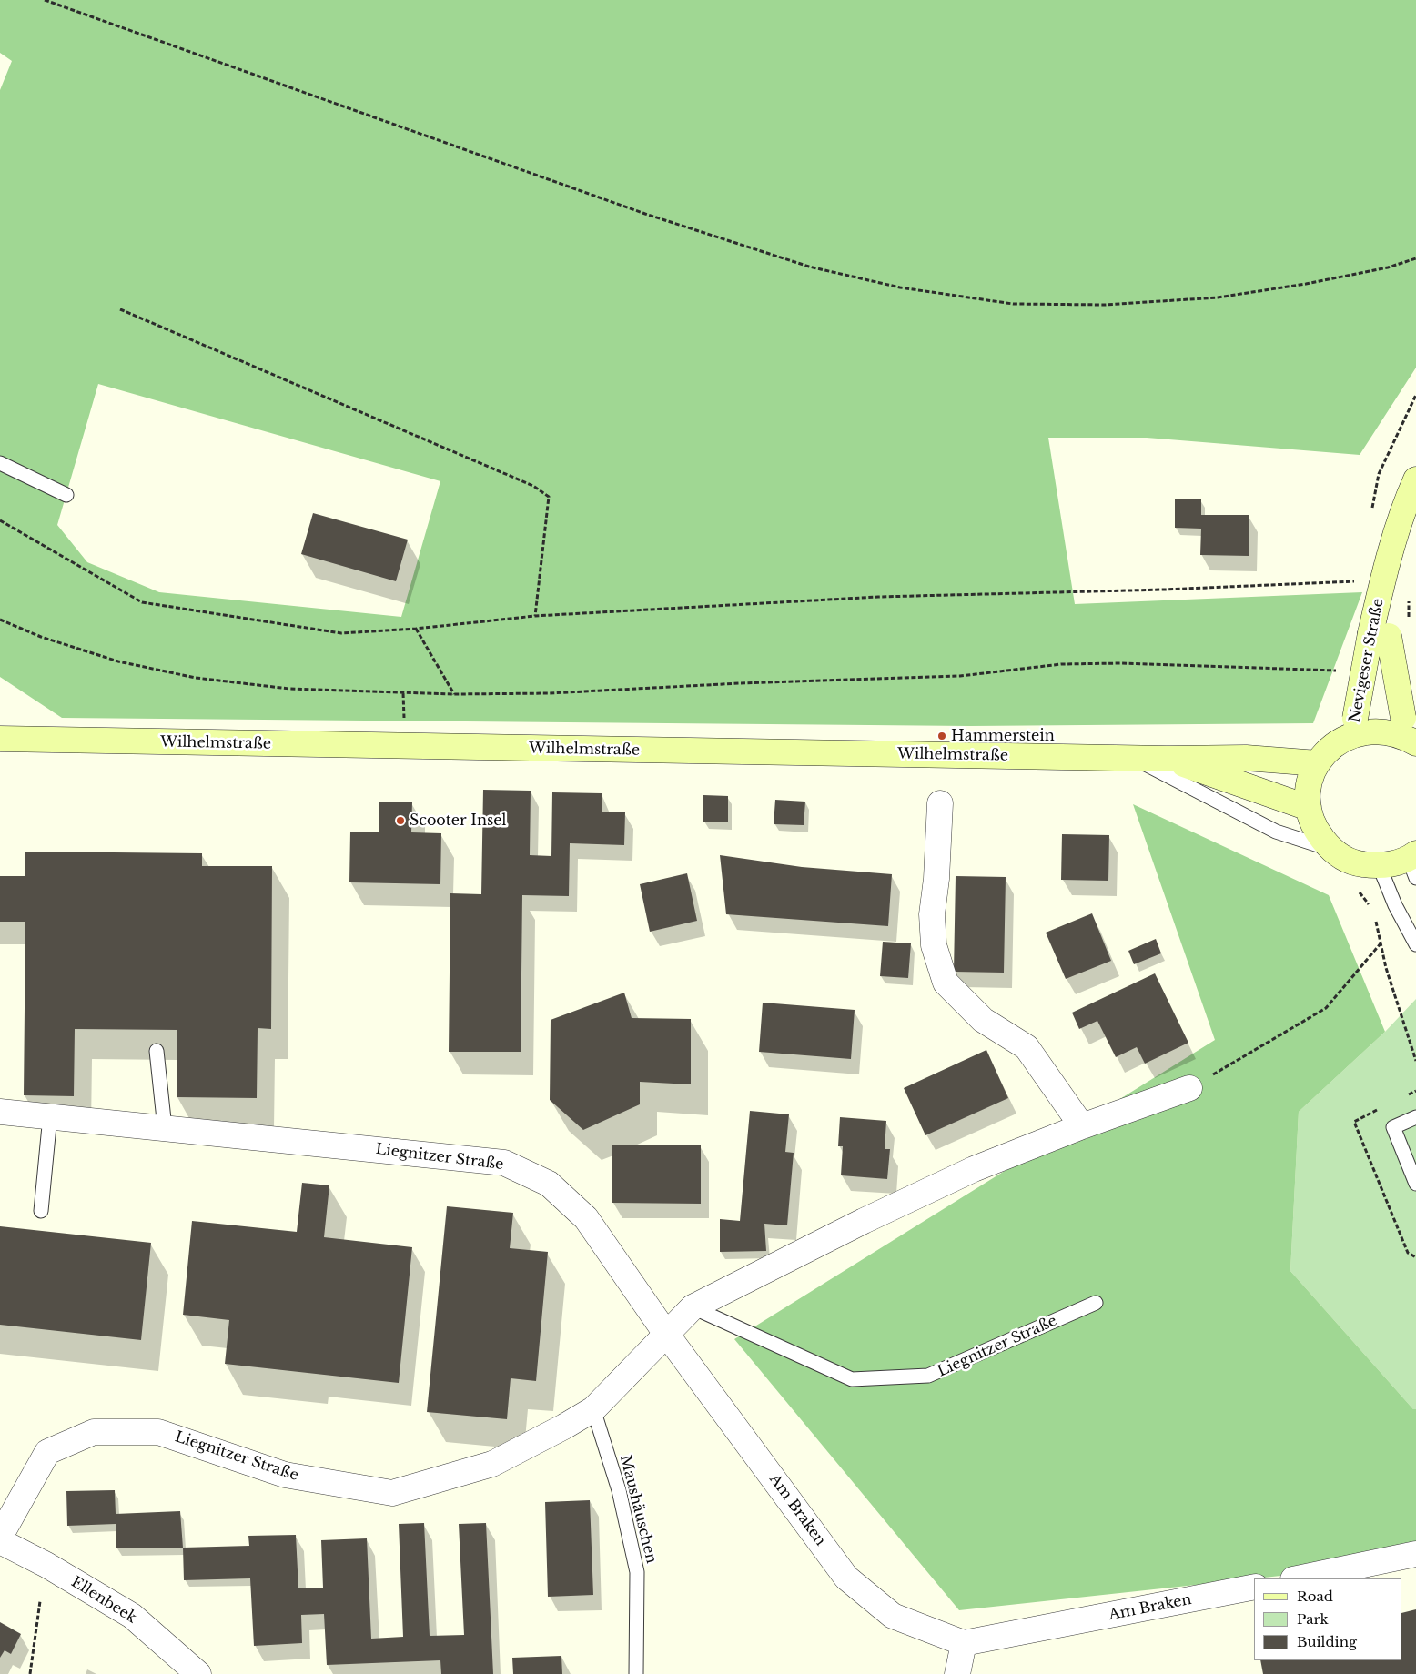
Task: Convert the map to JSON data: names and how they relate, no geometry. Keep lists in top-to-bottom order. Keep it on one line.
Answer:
{"streets":{"main road":["Nevigeser Straße","Wilhelmstraße"],"street":["Liegnitzer Straße","Am Braken","Ellenbeek"],"lane":["Maushäuschen"]},"crossings":[["Liegnitzer Straße","Maushäuschen"],["Liegnitzer Straße","Am Braken"]],"places":["Hammerstein","Scooter Insel"],"legend":["Road","Park","Building"]}
